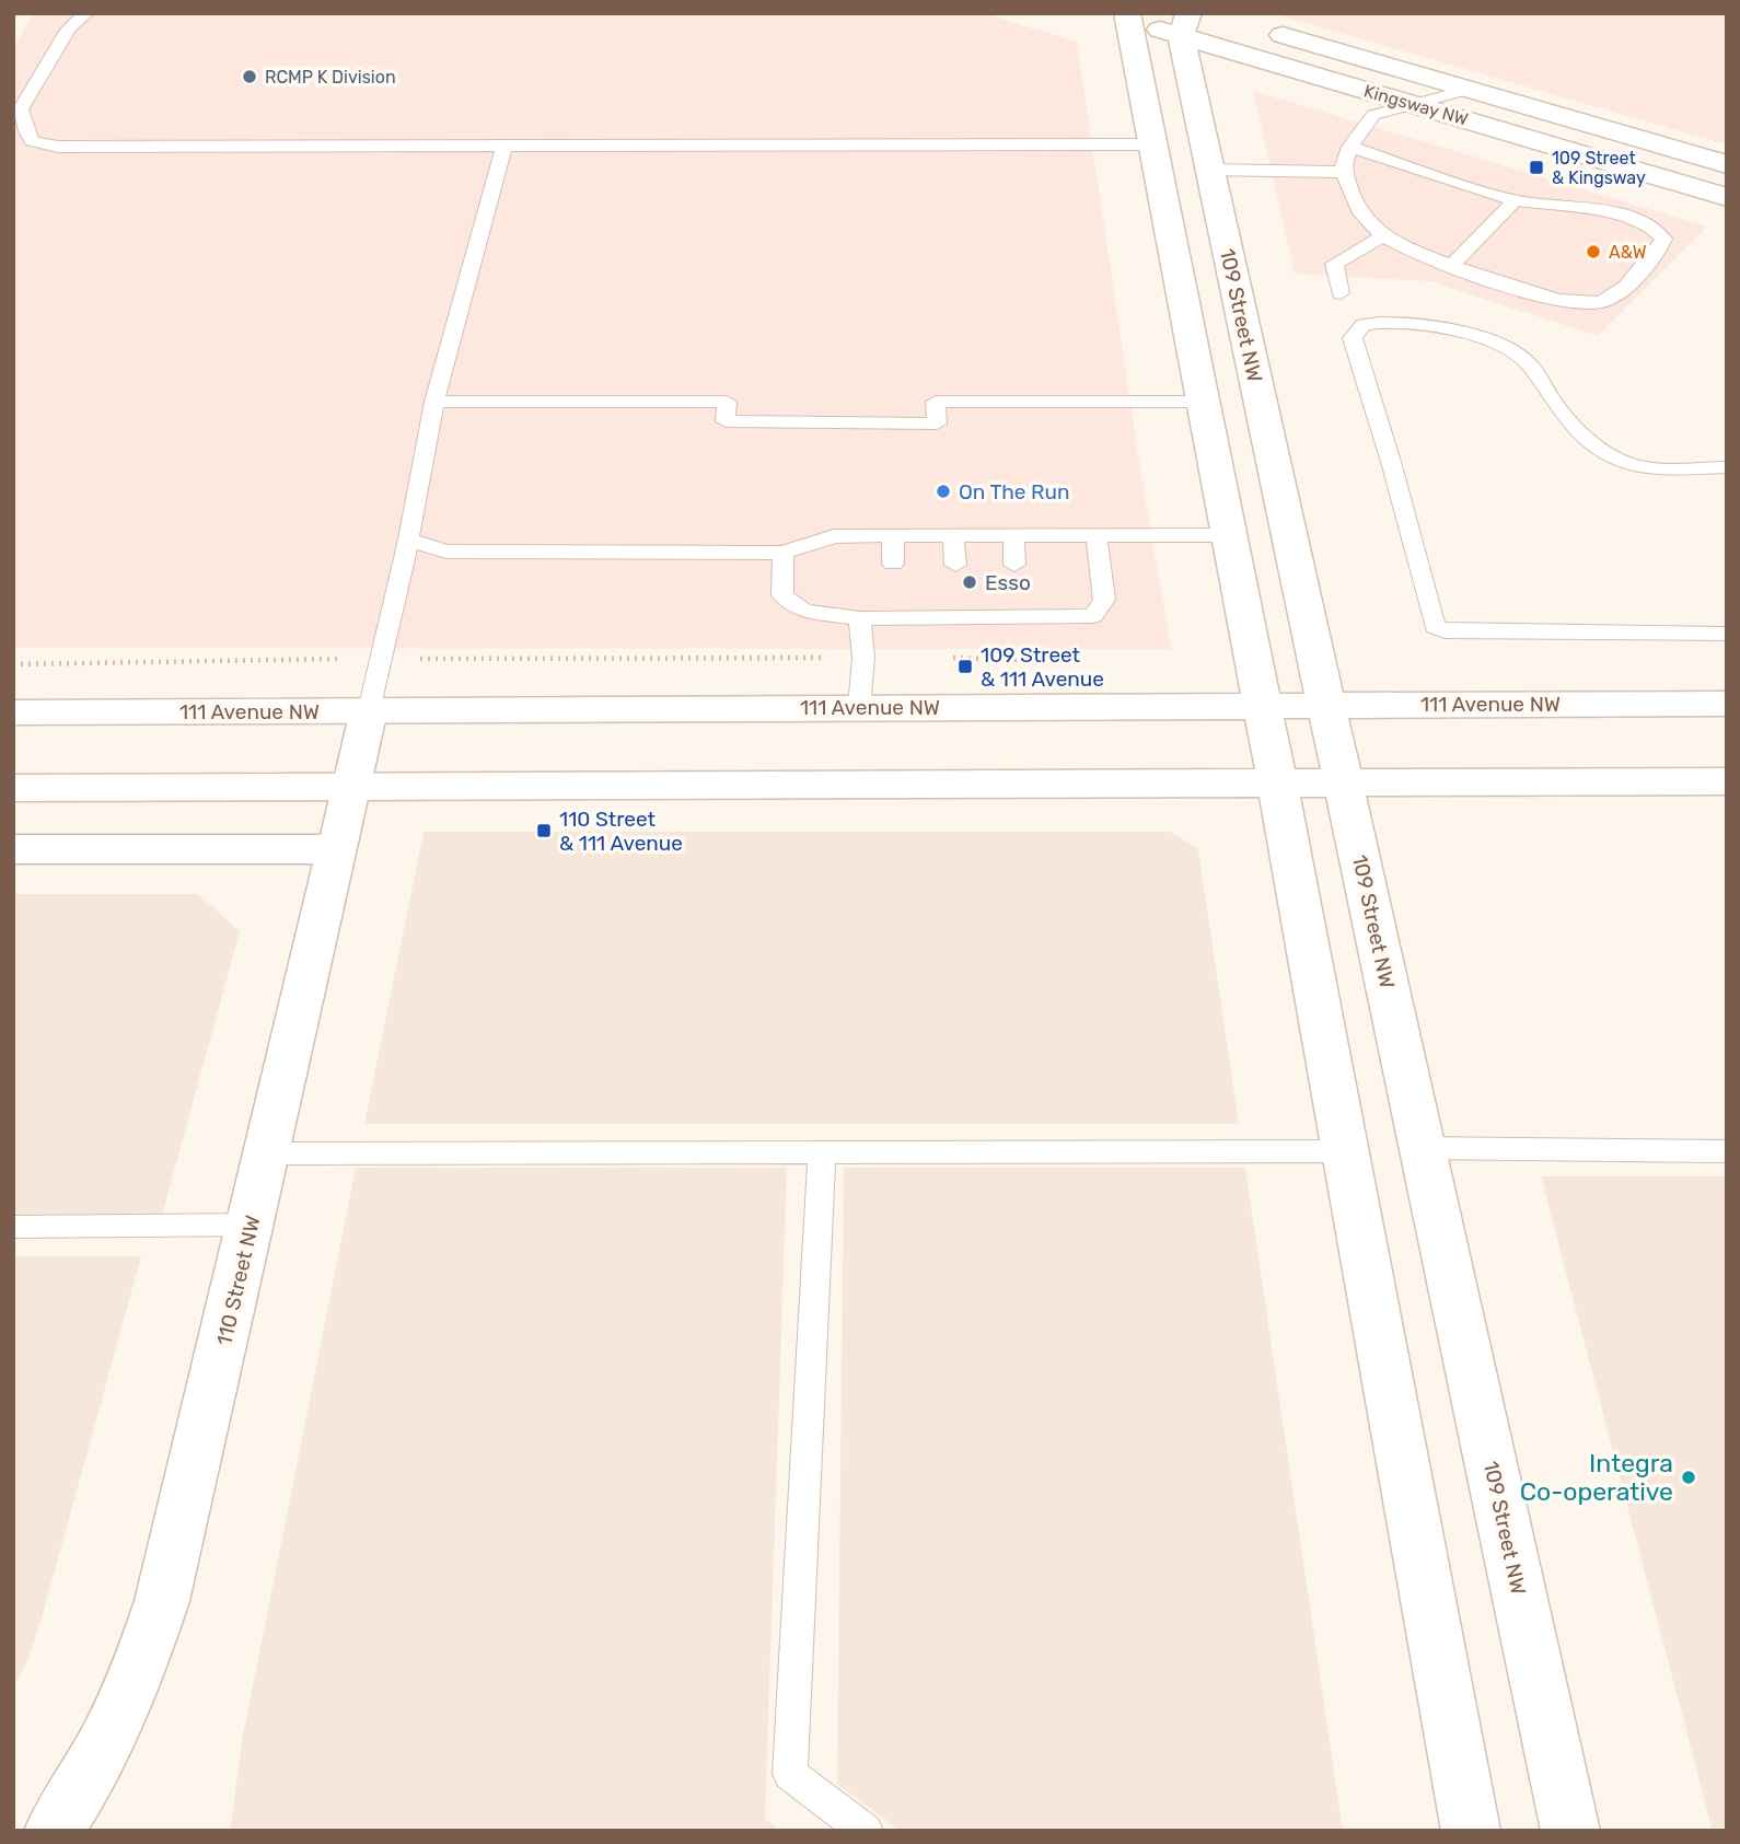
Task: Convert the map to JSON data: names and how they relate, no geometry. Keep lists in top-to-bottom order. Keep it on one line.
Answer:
{"streets":{"main road":["Kingsway NW","109 Street NW","111 Avenue NW","110 Street NW"]},"crossings":[["Kingsway NW","109 Street NW"],["109 Street NW","111 Avenue NW"],["111 Avenue NW","110 Street NW"]],"places":{"other":["RCMP K Division","A&W","On The Run","Esso","Integra Co-operative"],"transit":["109 Street & Kingsway","109 Street & 111 Avenue","110 Street & 111 Avenue"]}}
